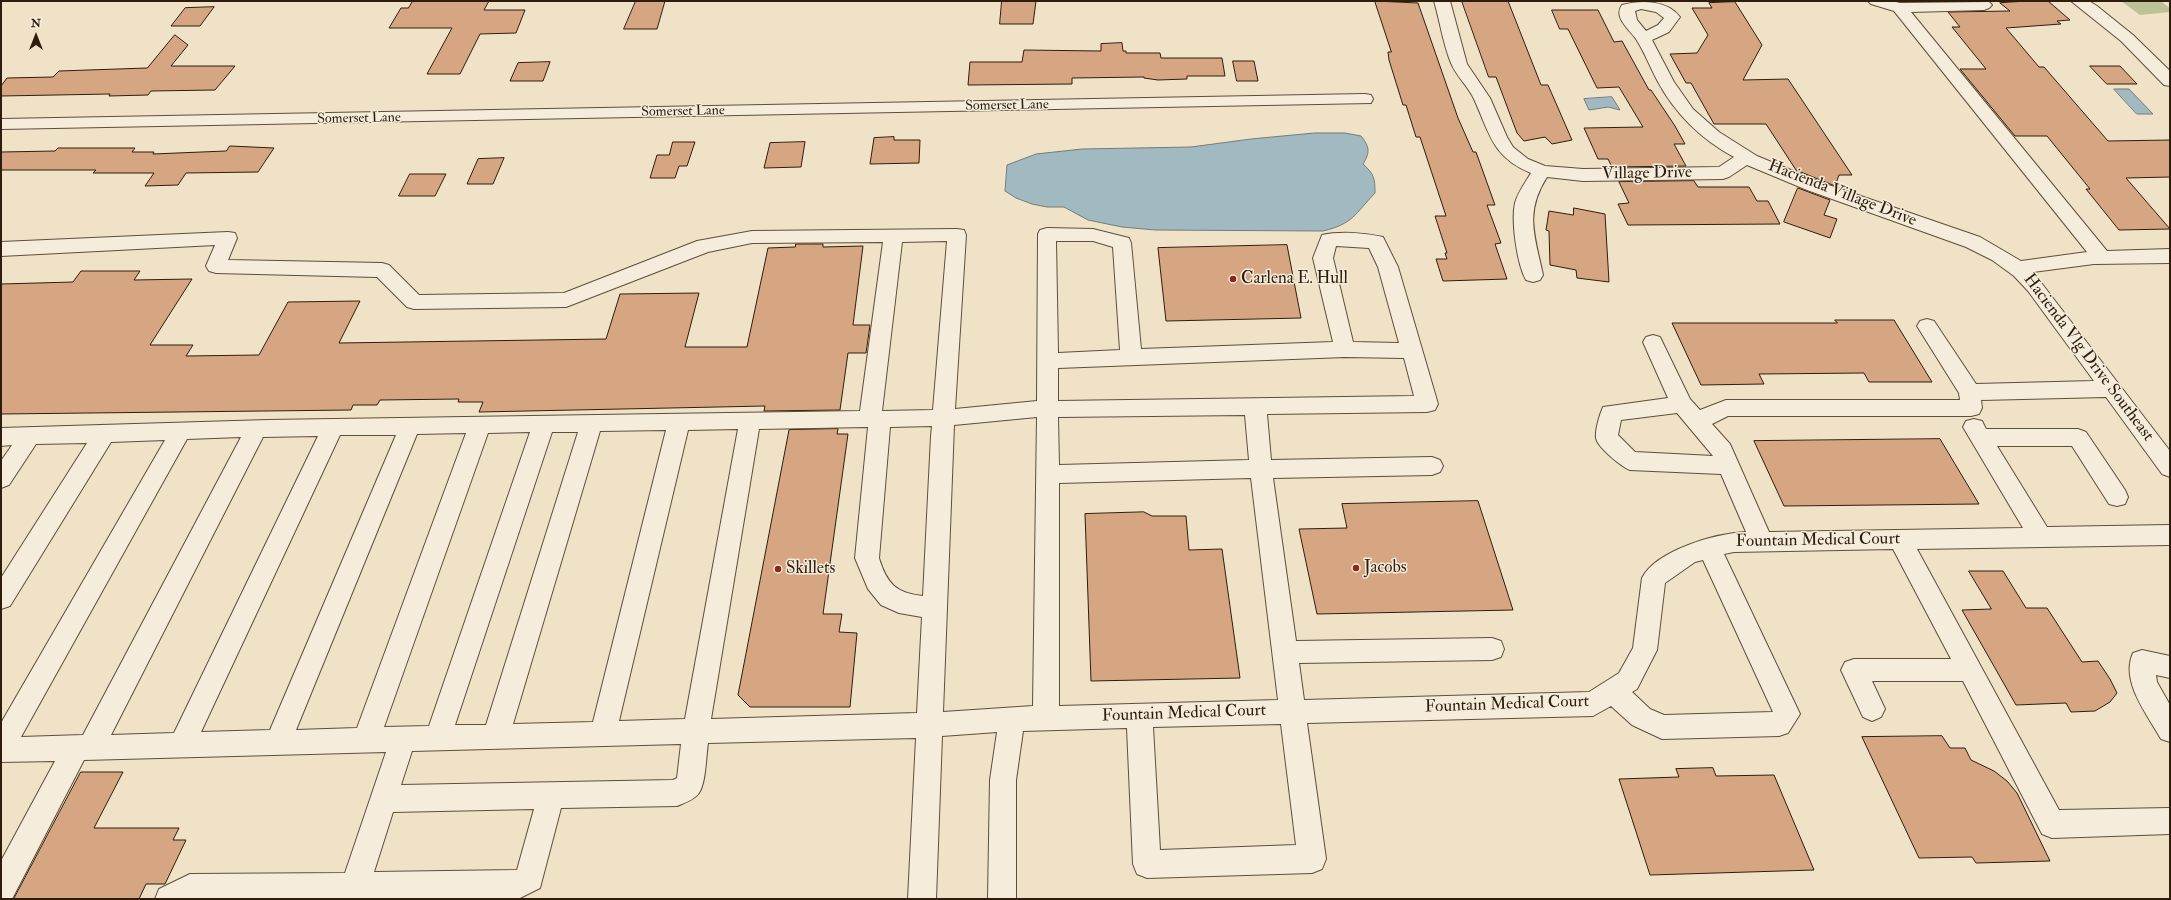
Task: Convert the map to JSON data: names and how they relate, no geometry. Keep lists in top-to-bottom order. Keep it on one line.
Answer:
{"streets":{"street":["Somerset Lane","Village Drive","Hacienda Village Drive","Hacienda Vlg Drive Southeast","Fountain Medical Court"]},"crossings":[["Village Drive","Hacienda Village Drive"],["Hacienda Village Drive","Hacienda Vlg Drive Southeast"]],"places":["Carlena E. Hull","Jacobs","Skillets"],"north":"top"}
